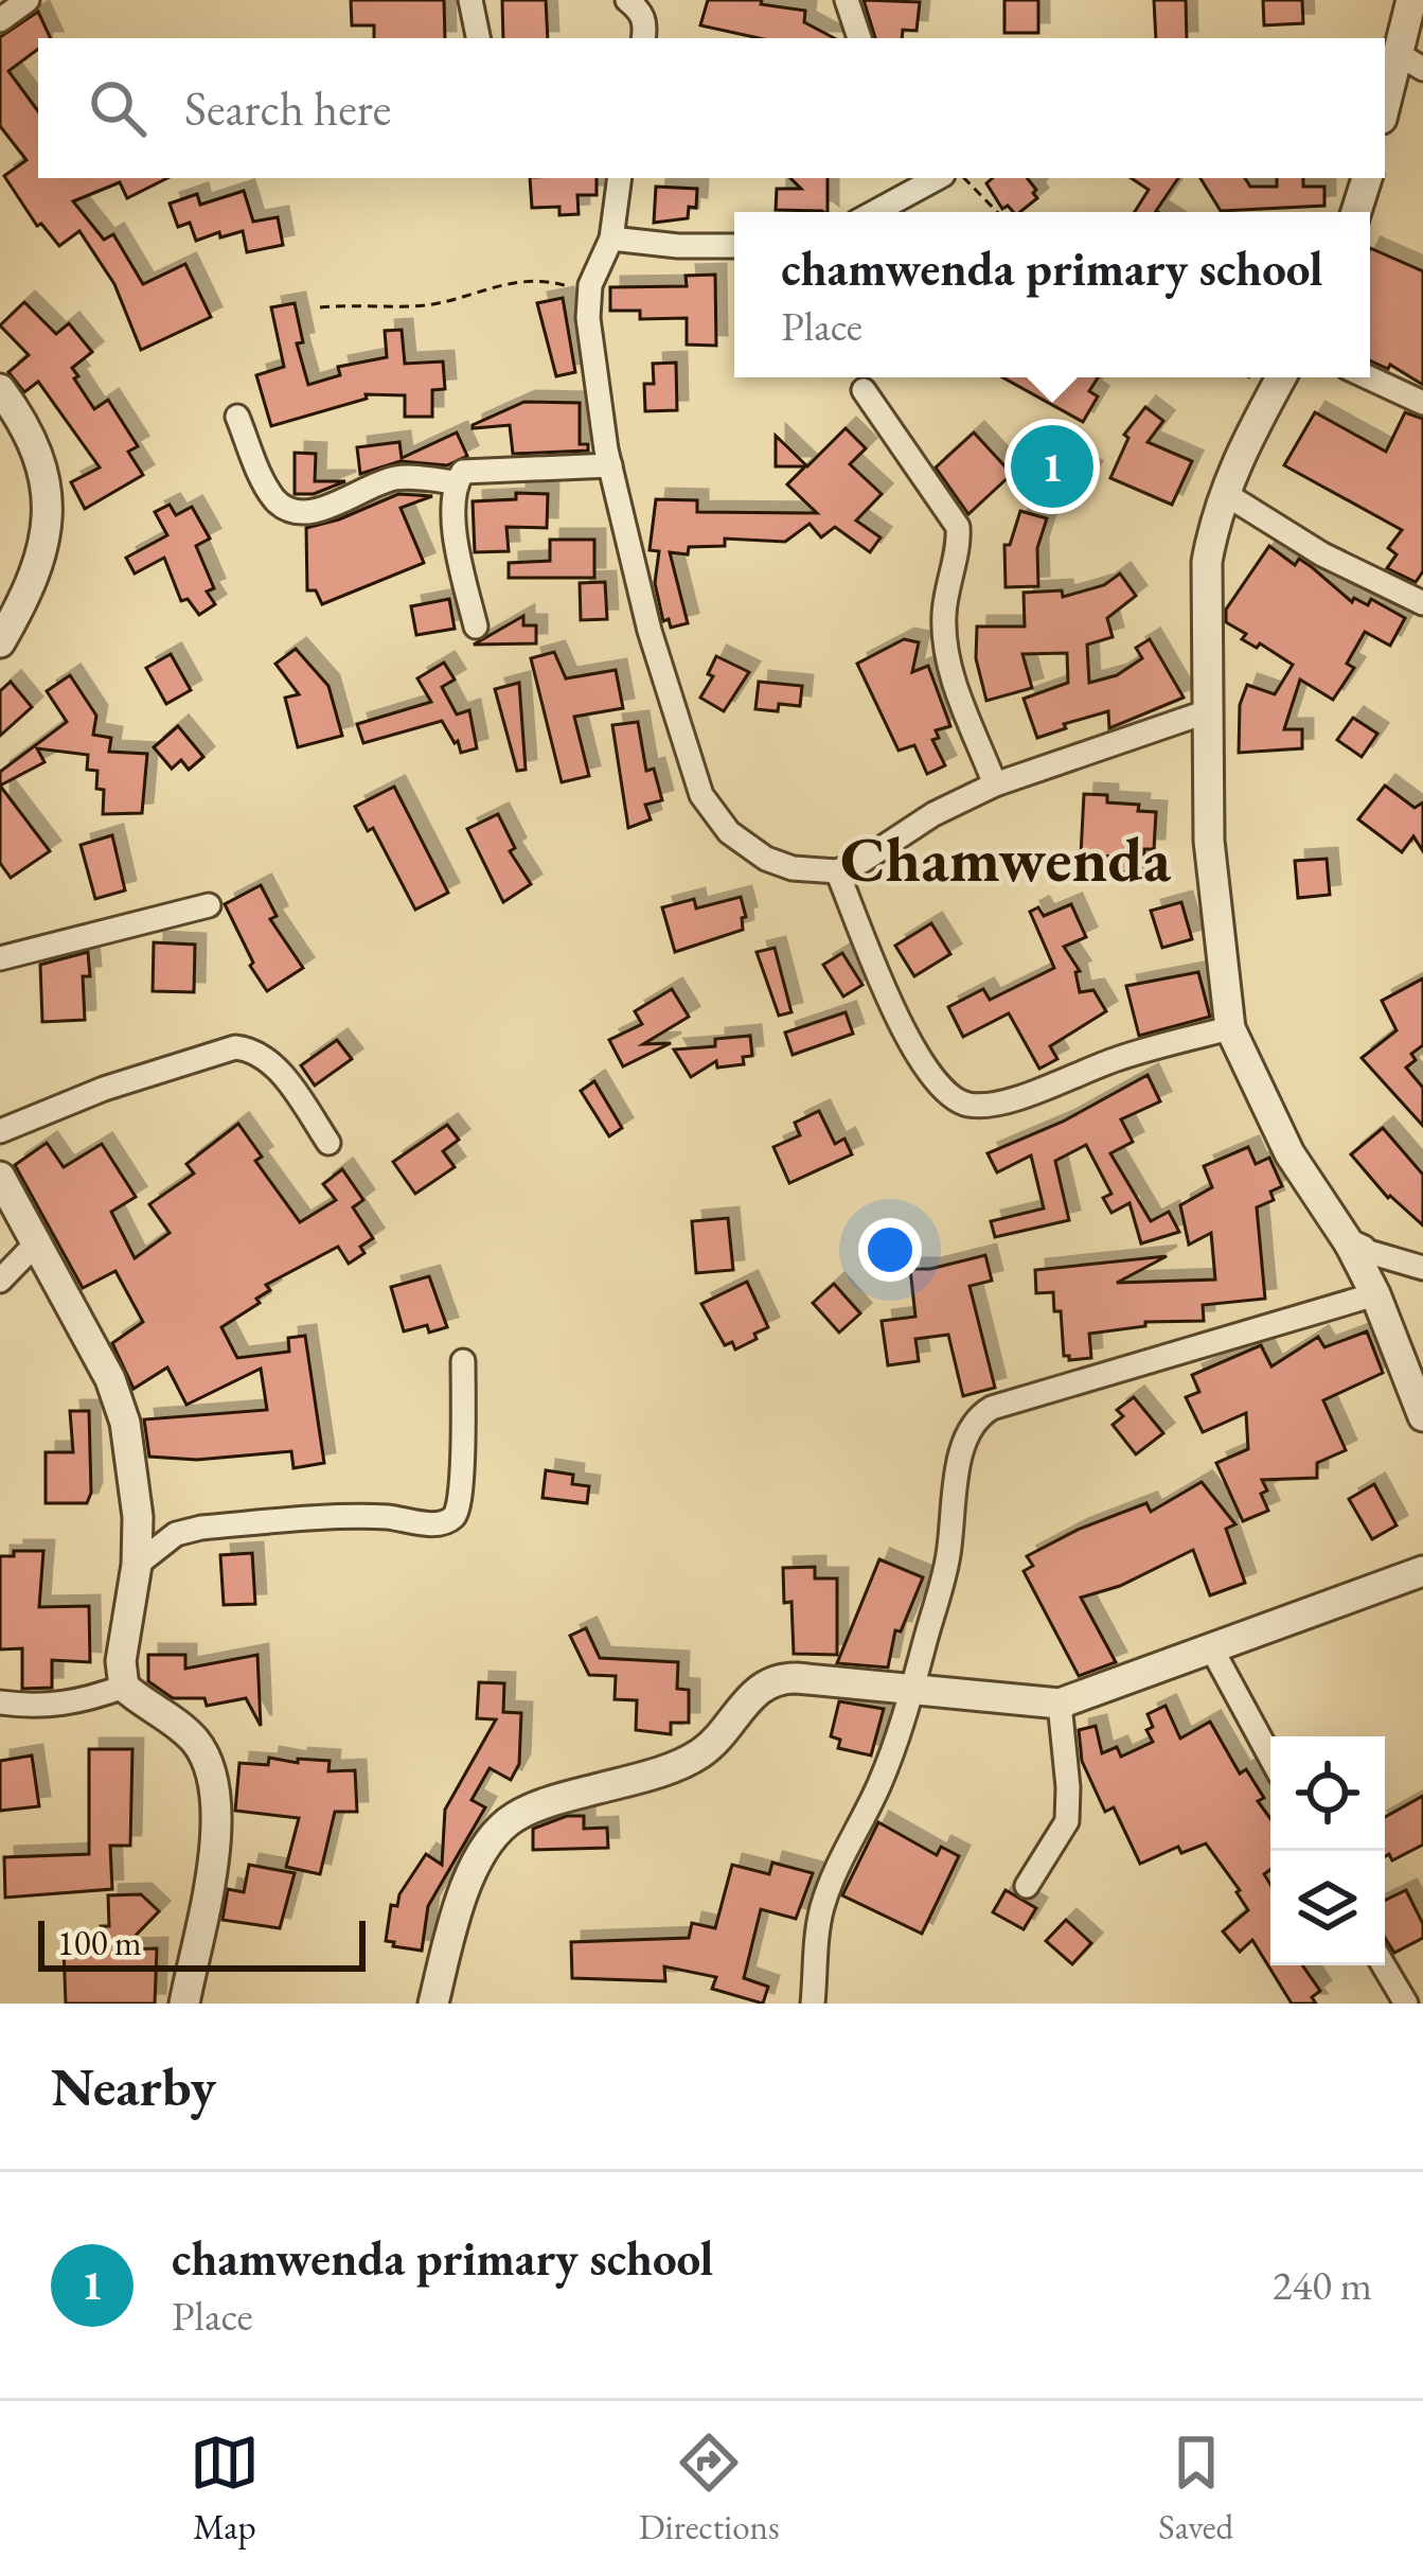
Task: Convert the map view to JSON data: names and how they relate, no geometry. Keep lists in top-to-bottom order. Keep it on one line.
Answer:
{"districts":["Chamwenda"],"scale_bar":"100 m","page":{"search":"Search here","popup":["chamwenda primary school","Place"],"pins":"1","scale":"100 m","heading":"Nearby","list":[{"mark":"1","name":"chamwenda primary school","note":"Place","value":"240 m"}],"nav":["Map","Directions","Saved"]}}
